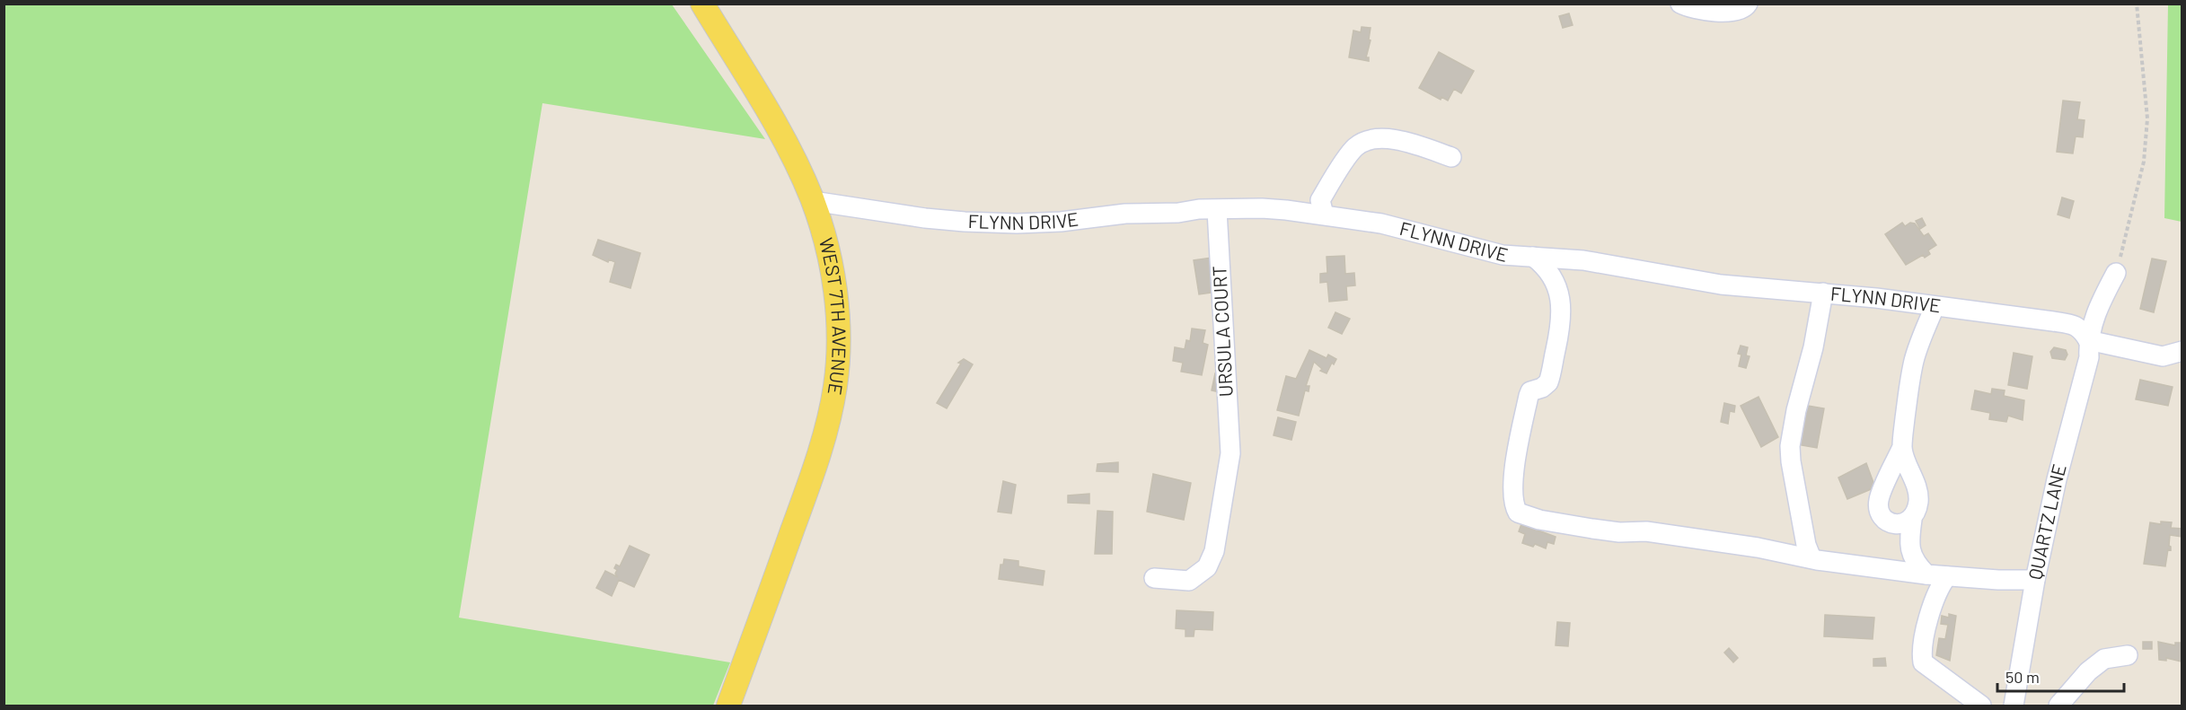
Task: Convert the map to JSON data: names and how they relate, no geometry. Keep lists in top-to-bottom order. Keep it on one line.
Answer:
{"streets":{"main road":["WEST 7TH AVENUE"],"street":["FLYNN DRIVE","URSULA COURT","QUARTZ LANE"]},"crossings":[["FLYNN DRIVE","WEST 7TH AVENUE"],["FLYNN DRIVE","URSULA COURT"],["FLYNN DRIVE","QUARTZ LANE"]],"scale_bar":"50 m"}
